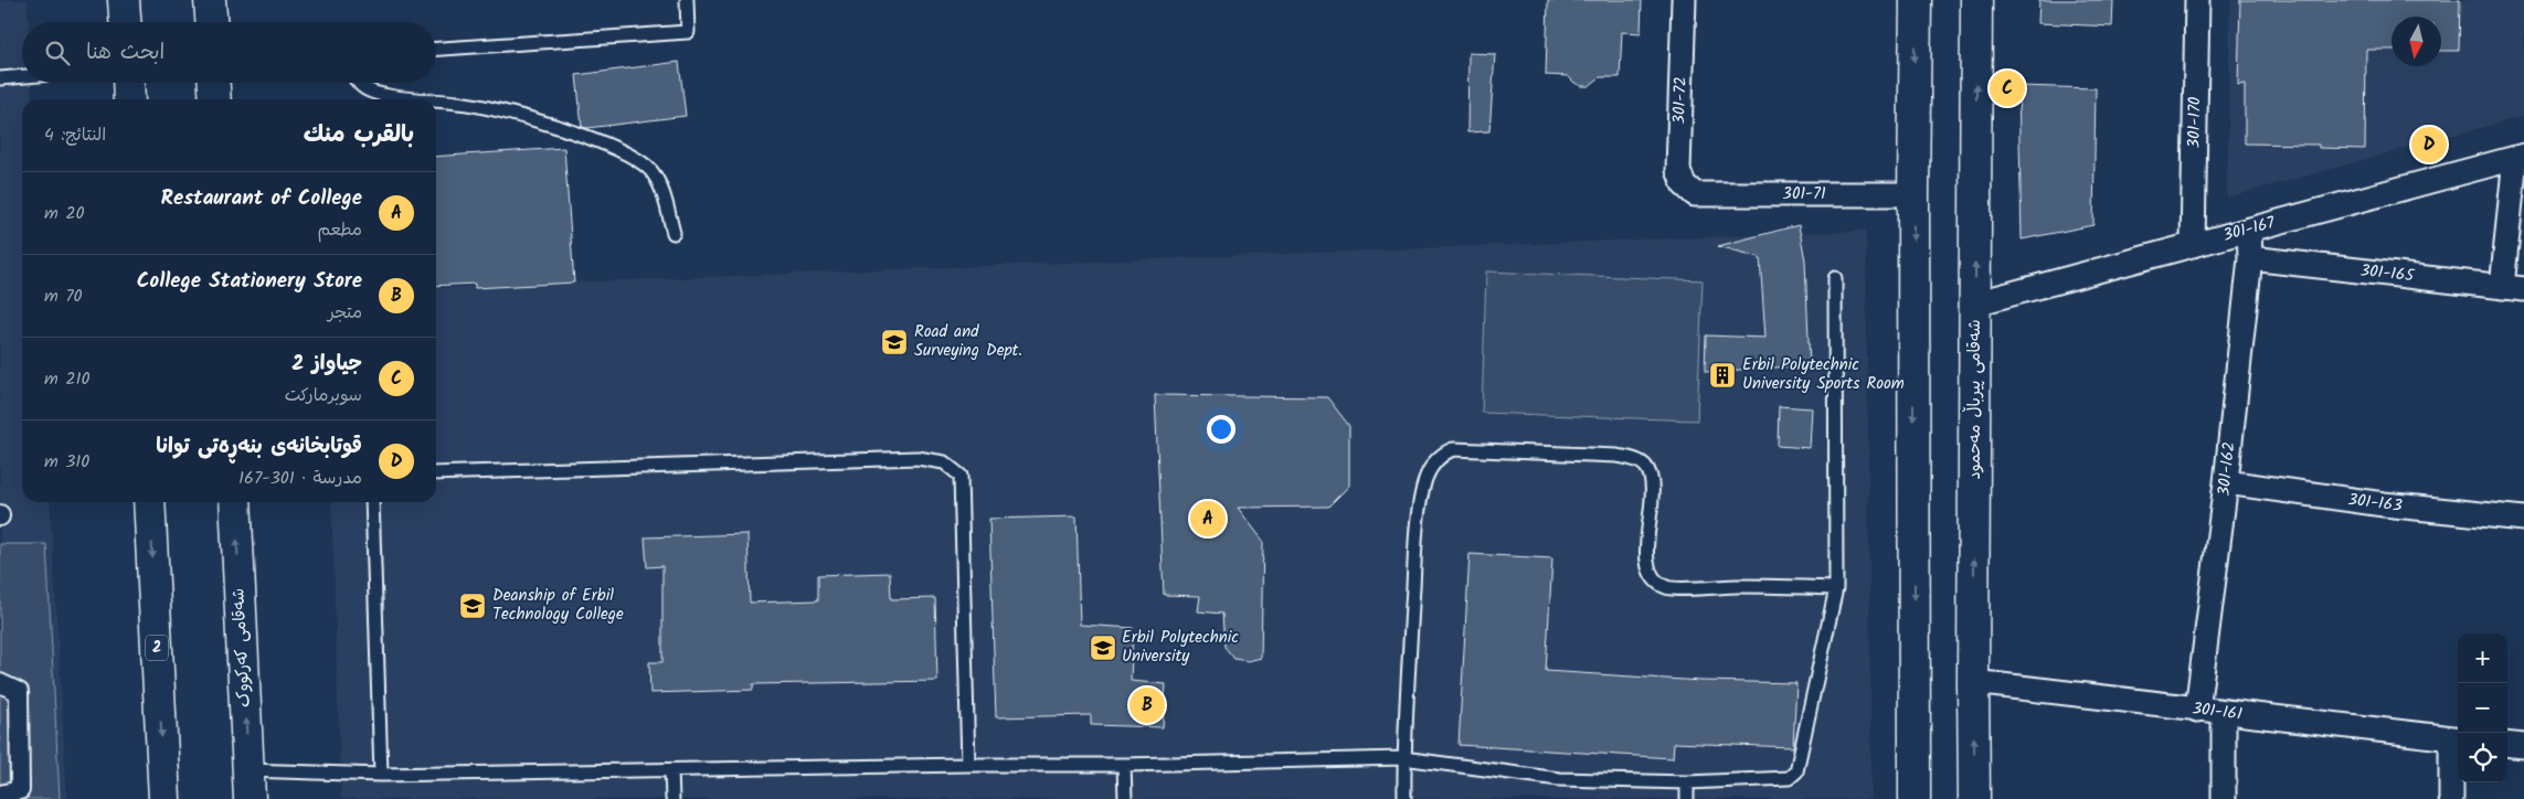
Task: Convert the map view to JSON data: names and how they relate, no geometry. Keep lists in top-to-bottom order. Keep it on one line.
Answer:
{"streets":{"main road":["شەقامی پیرباڵ مەحمود","2","شەقامی کەرکووک"],"street":["301-72","301-170","301-71","301-167","301-165","301-162","301-163","301-161"]},"crossings":[["301-72","301-71"],["301-170","301-167"],["301-167","شەقامی پیرباڵ مەحمود"],["301-167","301-162"],["301-165","301-162"],["شەقامی پیرباڵ مەحمود","301-161"],["301-162","301-163"],["301-162","301-161"]],"places":{"school or university":["Road and Surveying Dept.","Deanship of Erbil Technology College","Erbil Polytechnic University"],"building":["Erbil Polytechnic University Sports Room"]},"north":"bottom","page":{"search":"ابحث هنا","pins":["C","D","A","B"],"heading":["بالقرب منك","النتائج: 4"],"list":[{"mark":"A","name":"Restaurant of College","note":"مطعم","value":"20 m"},{"mark":"B","name":"College Stationery Store","note":"متجر","value":"70 m"},{"mark":"C","name":"جیاواز 2","note":"سوبرماركت","value":"210 m"},{"mark":"D","name":"قوتابخانەی بنەڕەتی توانا","note":"مدرسة · 301-167","value":"310 m"}],"map_buttons":["+","−"]}}
